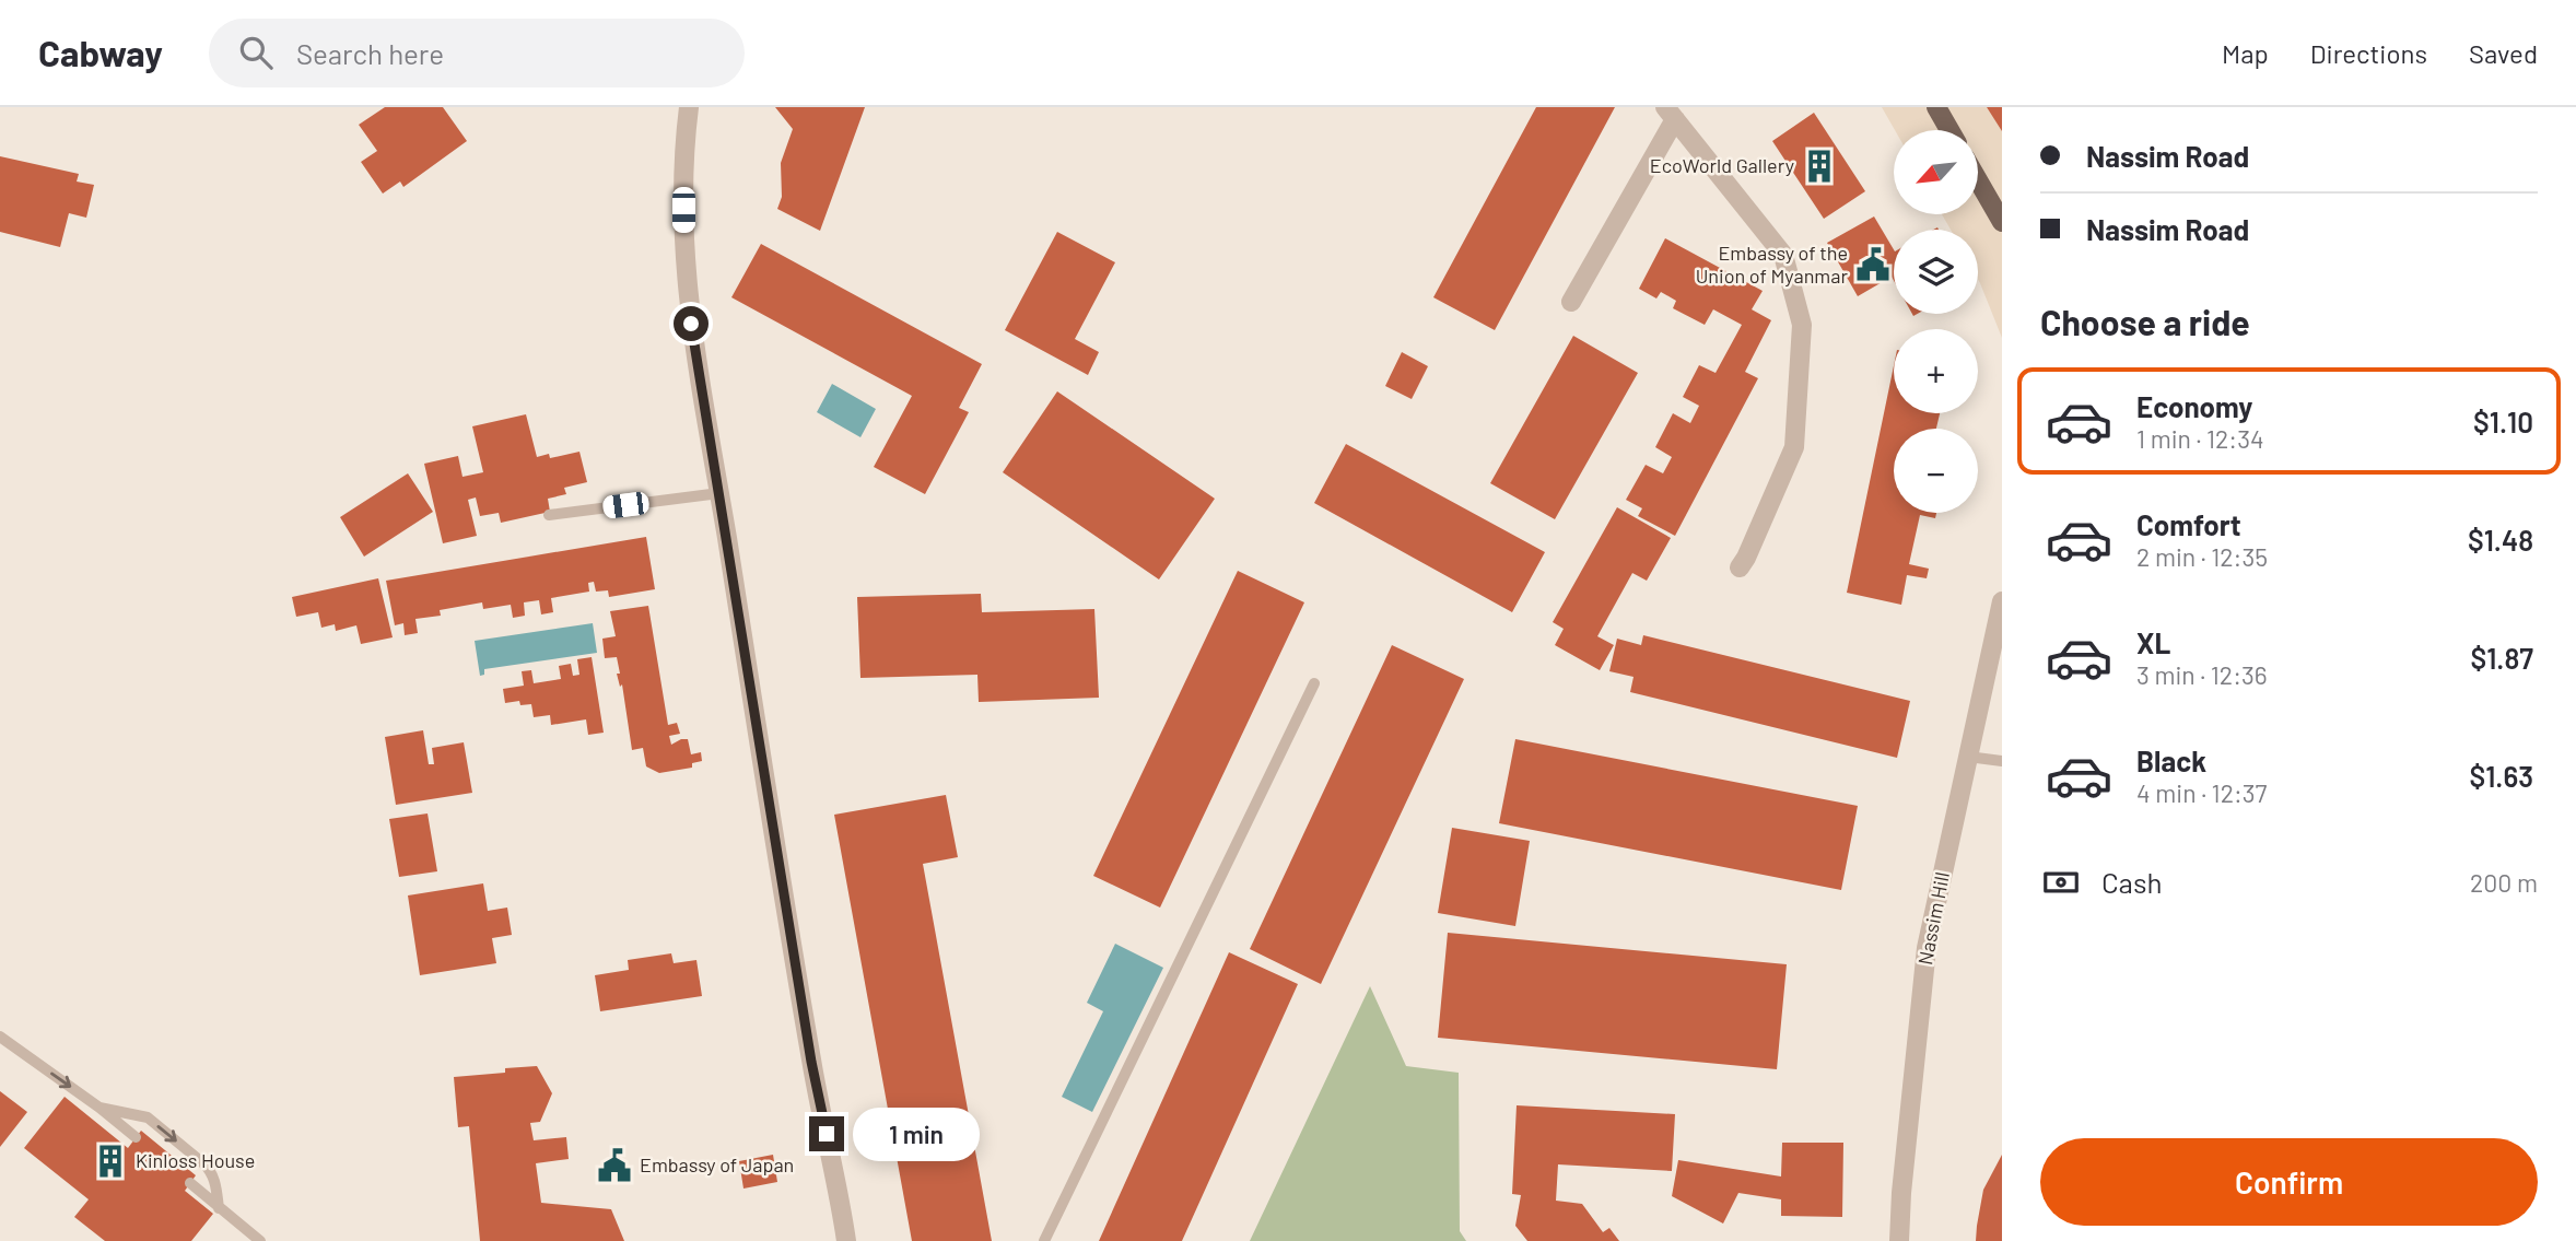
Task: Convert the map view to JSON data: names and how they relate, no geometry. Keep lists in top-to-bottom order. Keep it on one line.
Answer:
{"streets":{"street":["Nassim Hill"]},"places":{"building":["EcoWorld Gallery","Kinloss House"],"public building":["Embassy of the Union of Myanmar","Embassy of Japan"]},"north":"bottom left","page":{"header":"Cabway","search":"Search here","nav":["Map","Directions","Saved"],"banner":["Nassim Road","Nassim Road"],"map_buttons":["+","−"],"heading":"Choose a ride","list":[{"name":"Economy","note":"1 min · 12:34","value":"$1.10"},{"name":"Comfort","note":"2 min · 12:35","value":"$1.48"},{"name":"XL","note":"3 min · 12:36","value":"$1.87"},{"name":"Black","note":"4 min · 12:37","value":"$1.63"}],"pay":["Cash","200 m"],"bubble":"1 min","buttons":"Confirm"}}
